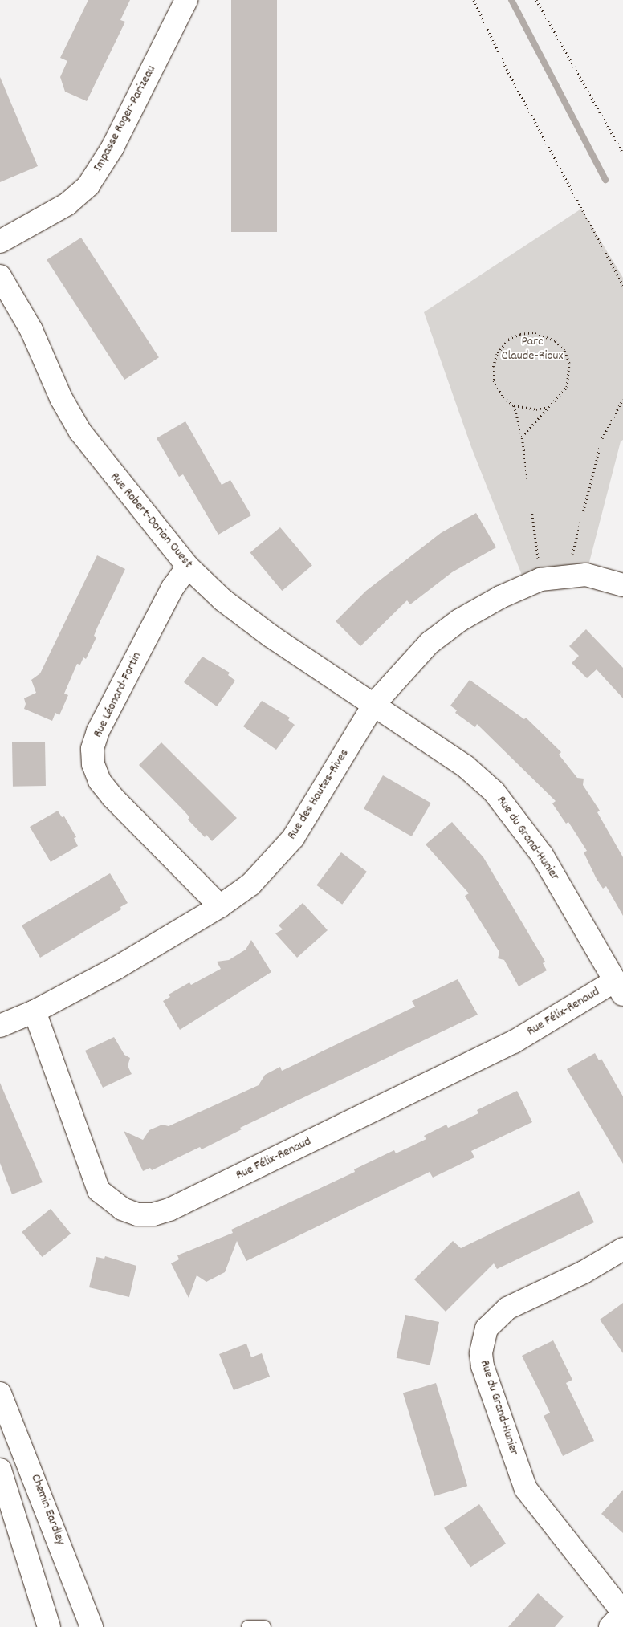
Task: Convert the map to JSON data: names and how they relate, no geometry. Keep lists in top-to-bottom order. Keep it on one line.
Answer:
{"streets":{"street":["Impasse Roger-Parizeau","Rue Robert-Dorion Ouest","Rue Léonard-Fortin","Rue des Hautes-Rives","Rue du Grand-Hunier","Rue Félix-Renaud","Chemin Eardley"]},"crossings":[["Rue Robert-Dorion Ouest","Rue Léonard-Fortin"],["Rue Robert-Dorion Ouest","Rue des Hautes-Rives"],["Rue Robert-Dorion Ouest","Rue du Grand-Hunier"],["Rue Léonard-Fortin","Rue des Hautes-Rives"],["Rue des Hautes-Rives","Rue du Grand-Hunier"],["Rue des Hautes-Rives","Rue Félix-Renaud"],["Rue du Grand-Hunier","Rue Félix-Renaud"]],"parks":["Parc Claude-Rioux"]}
